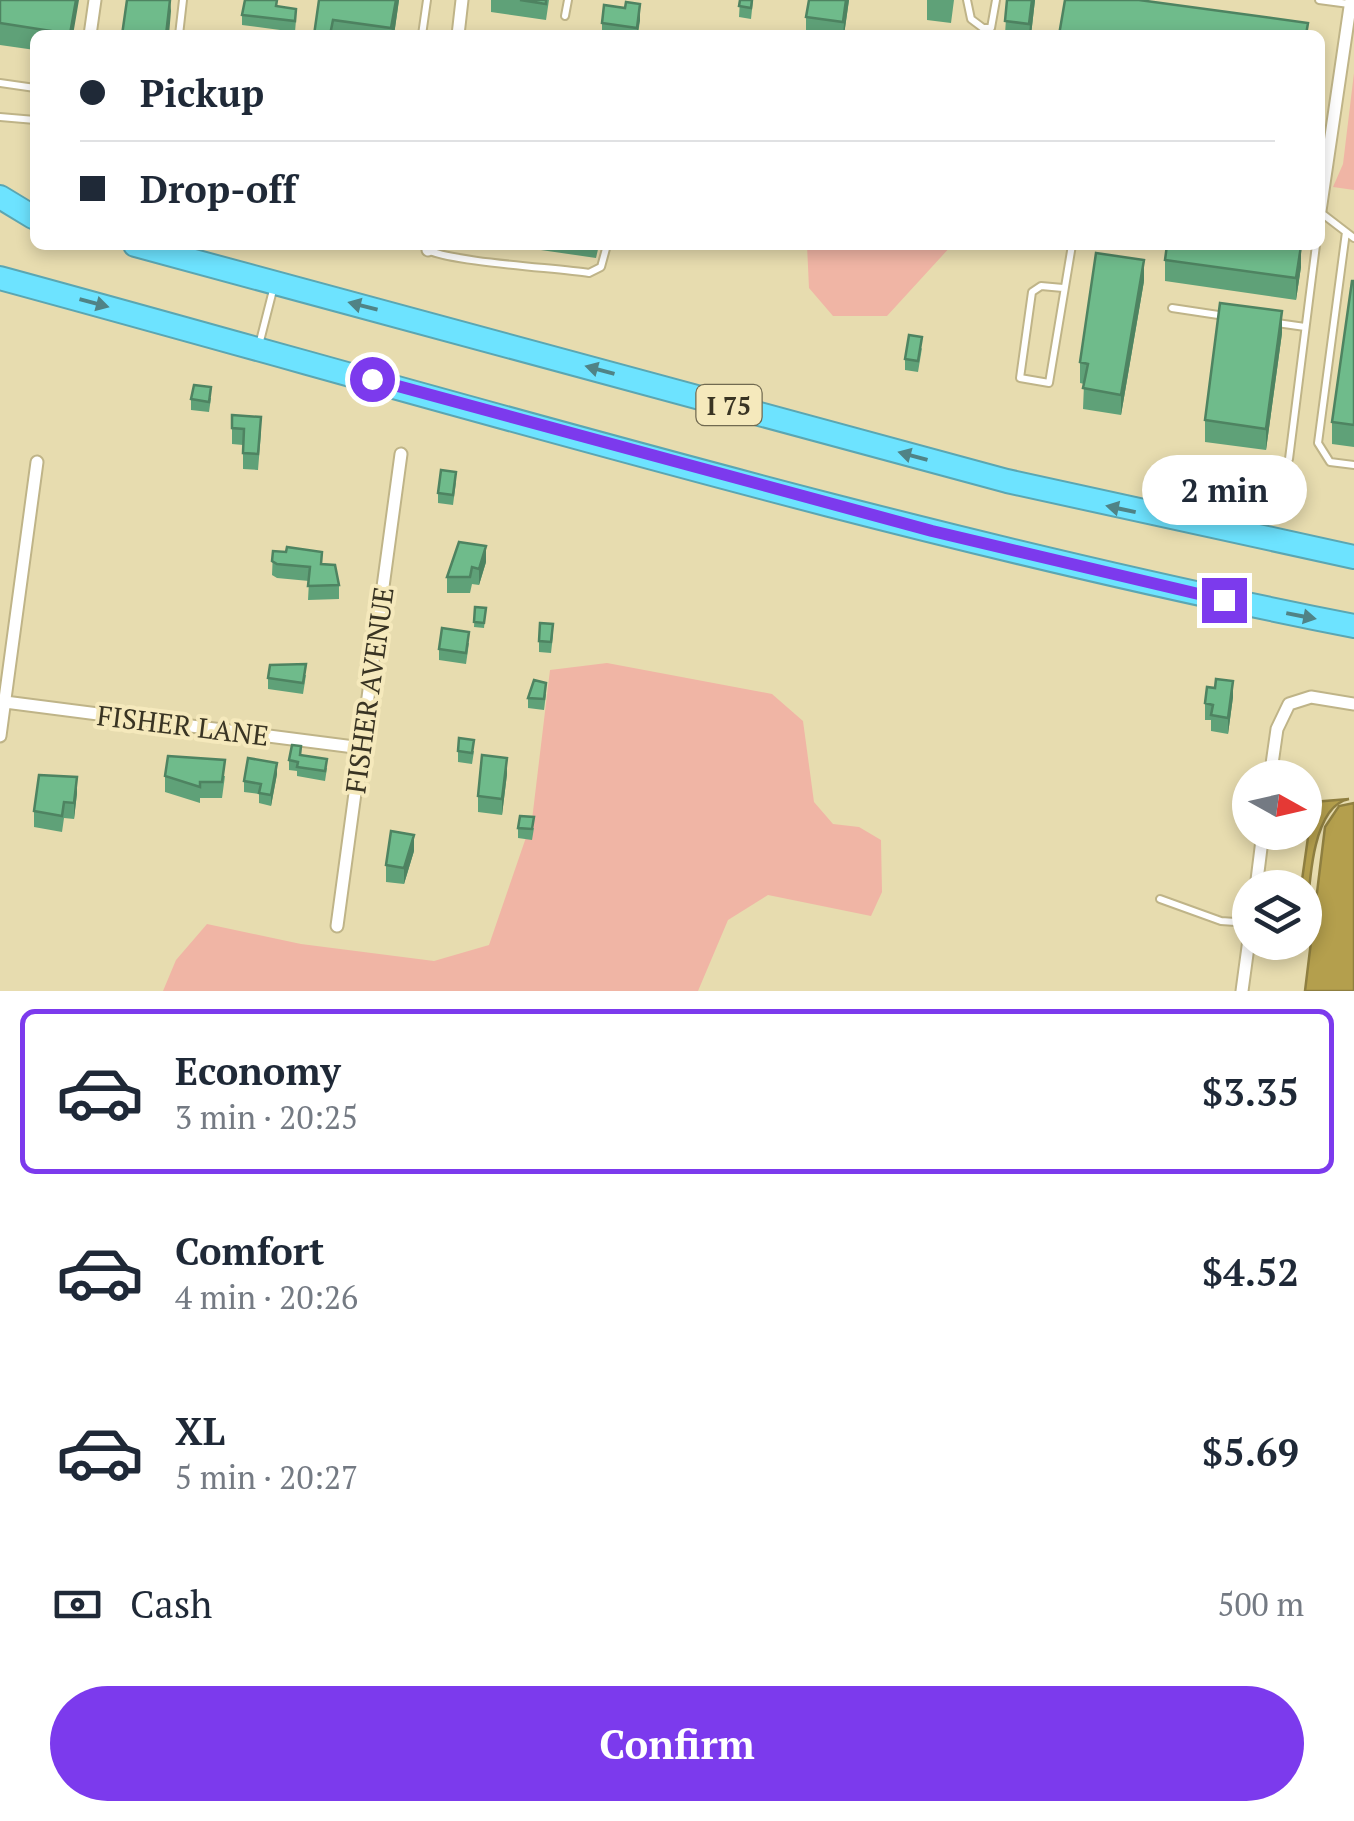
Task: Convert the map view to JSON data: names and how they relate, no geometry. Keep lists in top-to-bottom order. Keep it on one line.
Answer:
{"streets":{"highway":["I 75"],"street":["FISHER AVENUE","FISHER LANE"]},"crossings":[["FISHER AVENUE","FISHER LANE"]],"north":"right","page":{"banner":["Pickup","Drop-off"],"bubble":"2 min","list":[{"name":"Economy","note":"3 min · 20:25","value":"$3.35"},{"name":"Comfort","note":"4 min · 20:26","value":"$4.52"},{"name":"XL","note":"5 min · 20:27","value":"$5.69"}],"pay":["Cash","500 m"],"buttons":"Confirm"}}
